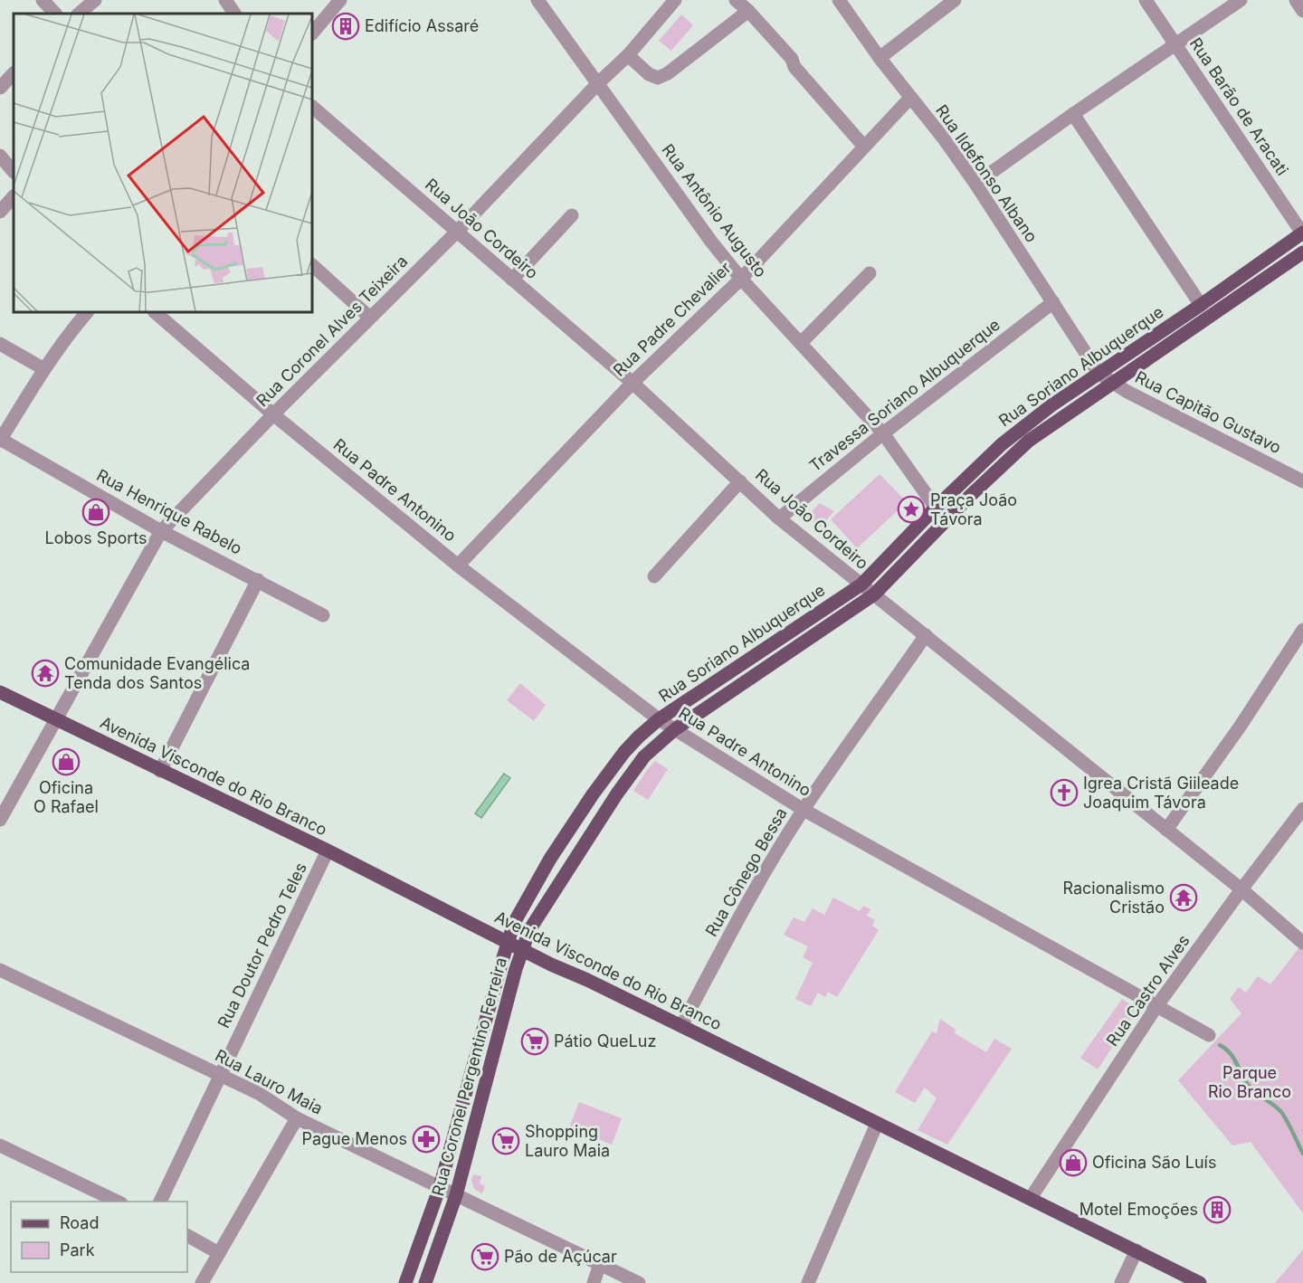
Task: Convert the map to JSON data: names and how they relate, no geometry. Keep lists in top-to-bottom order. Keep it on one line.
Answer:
{"streets":{"main road":["Rua Soriano Albuquerque","Avenida Visconde do Rio Branco","Rua Coronel Pergentino Ferreira"],"street":["Rua Barão de Aracati","Rua Ildefonso Albano","Rua Antônio Augusto","Rua João Cordeiro","Rua Padre Chevalier","Rua Coronel Alves Teixeira","Travessa Soriano Albuquerque","Rua Capitão Gustavo","Rua Padre Antonino","Rua Henrique Rabelo","Rua Cônego Bessa","Rua Doutor Pedro Teles","Rua Castro Alves","Rua Lauro Maia"]},"crossings":[["Rua Barão de Aracati","Rua Soriano Albuquerque"],["Rua Ildefonso Albano","Rua Padre Chevalier"],["Rua Ildefonso Albano","Rua Soriano Albuquerque"],["Rua Ildefonso Albano","Travessa Soriano Albuquerque"],["Rua Ildefonso Albano","Rua Capitão Gustavo"],["Rua Antônio Augusto","Rua Padre Chevalier"],["Rua Antônio Augusto","Rua Coronel Alves Teixeira"],["Rua Antônio Augusto","Rua Soriano Albuquerque"],["Rua Antônio Augusto","Travessa Soriano Albuquerque"],["Rua João Cordeiro","Rua Padre Chevalier"],["Rua João Cordeiro","Rua Coronel Alves Teixeira"],["Rua João Cordeiro","Rua Soriano Albuquerque"],["Rua João Cordeiro","Travessa Soriano Albuquerque"],["Rua João Cordeiro","Rua Cônego Bessa"],["Rua João Cordeiro","Rua Castro Alves"],["Rua Padre Chevalier","Rua Padre Antonino"],["Rua Coronel Alves Teixeira","Rua Padre Antonino"],["Rua Coronel Alves Teixeira","Rua Henrique Rabelo"],["Rua Coronel Alves Teixeira","Avenida Visconde do Rio Branco"],["Rua Soriano Albuquerque","Rua Capitão Gustavo"],["Rua Soriano Albuquerque","Rua Padre Antonino"],["Rua Soriano Albuquerque","Rua Coronel Pergentino Ferreira"],["Rua Padre Antonino","Rua Cônego Bessa"],["Rua Padre Antonino","Rua Castro Alves"],["Rua Padre Antonino","Rua Coronel Pergentino Ferreira"],["Avenida Visconde do Rio Branco","Rua Cônego Bessa"],["Avenida Visconde do Rio Branco","Rua Doutor Pedro Teles"],["Avenida Visconde do Rio Branco","Rua Castro Alves"],["Avenida Visconde do Rio Branco","Rua Coronel Pergentino Ferreira"],["Rua Doutor Pedro Teles","Rua Lauro Maia"],["Rua Coronel Pergentino Ferreira","Rua Lauro Maia"]],"parks":["Parque Rio Branco"],"places":{"building":["Edifício Assaré","Motel Emoções"],"place":["Praça João Távora"],"shop":["Lobos Sports","Oficina O Rafael","Oficina São Luís"],"temple":["Comunidade Evangélica Tenda dos Santos","Racionalismo Cristão"],"church":["Igrea Cristã Giileade Joaquim Távora"],"supermarket":["Pátio QueLuz","Shopping Lauro Maia","Pão de Açúcar"],"pharmacy":["Pague Menos"]},"legend":["Road","Park"]}
